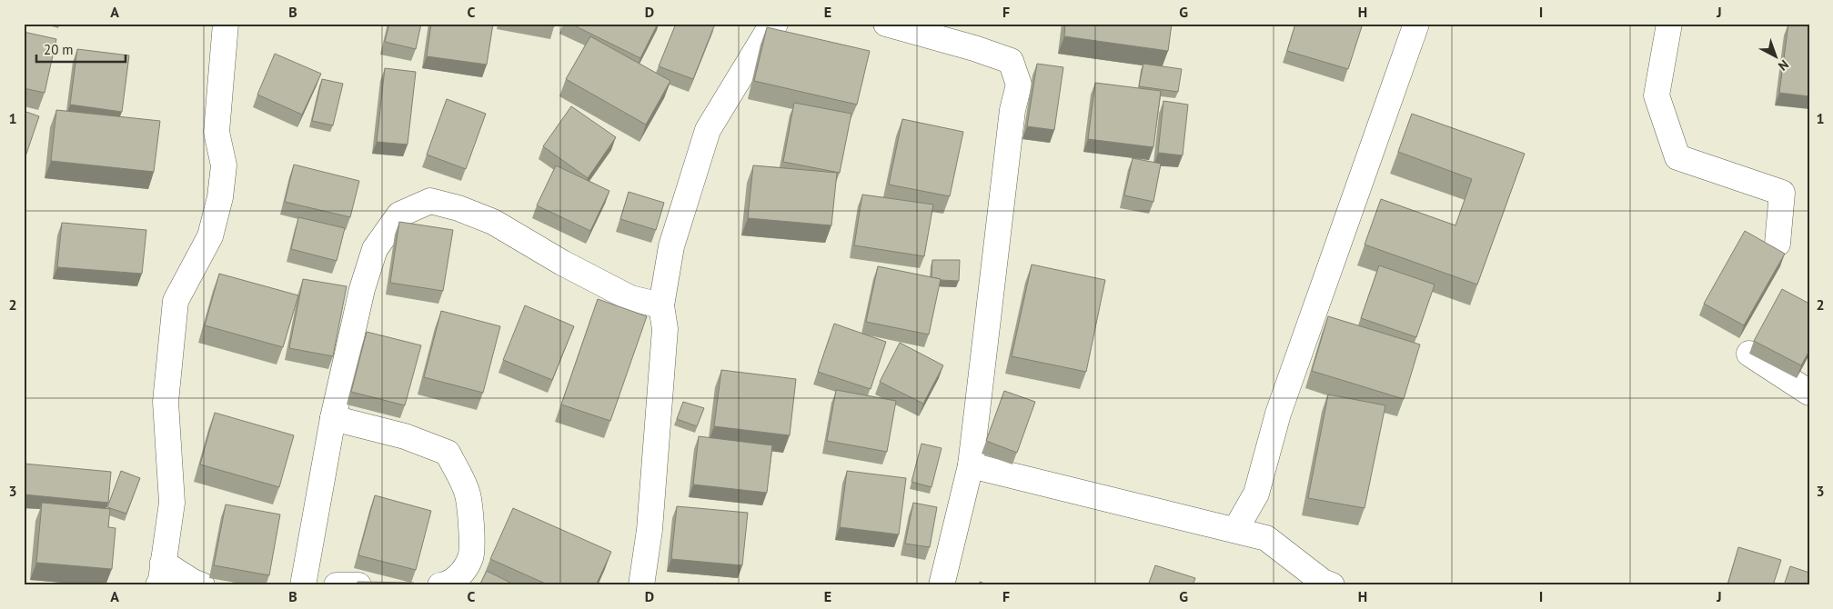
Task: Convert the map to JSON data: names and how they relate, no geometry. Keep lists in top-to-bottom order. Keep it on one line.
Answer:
{"scale_bar":"20 m","north":"bottom right","grid":{"columns":["A","B","C","D","E","F","G","H","I","J"],"rows":["1","2","3"]}}
